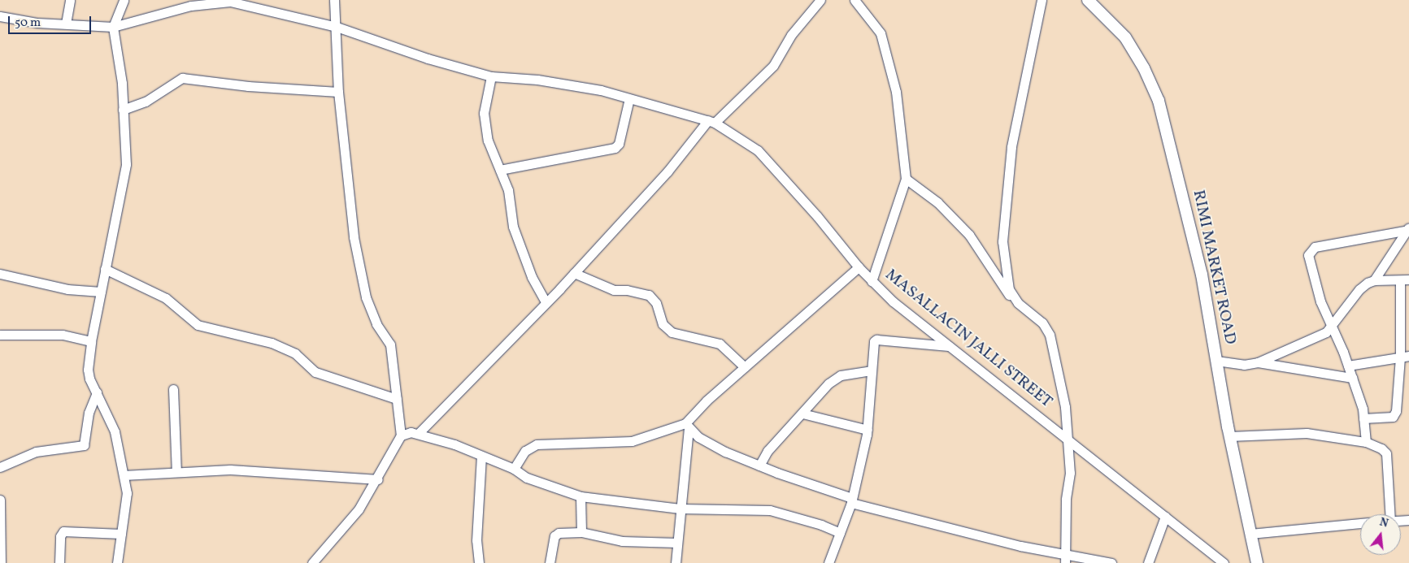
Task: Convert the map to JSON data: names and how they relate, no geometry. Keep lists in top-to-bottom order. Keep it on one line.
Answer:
{"streets":{"street":["RIMI MARKET ROAD","MASALLACIN JALLI STREET"]},"scale_bar":"50 m","north":"top"}
